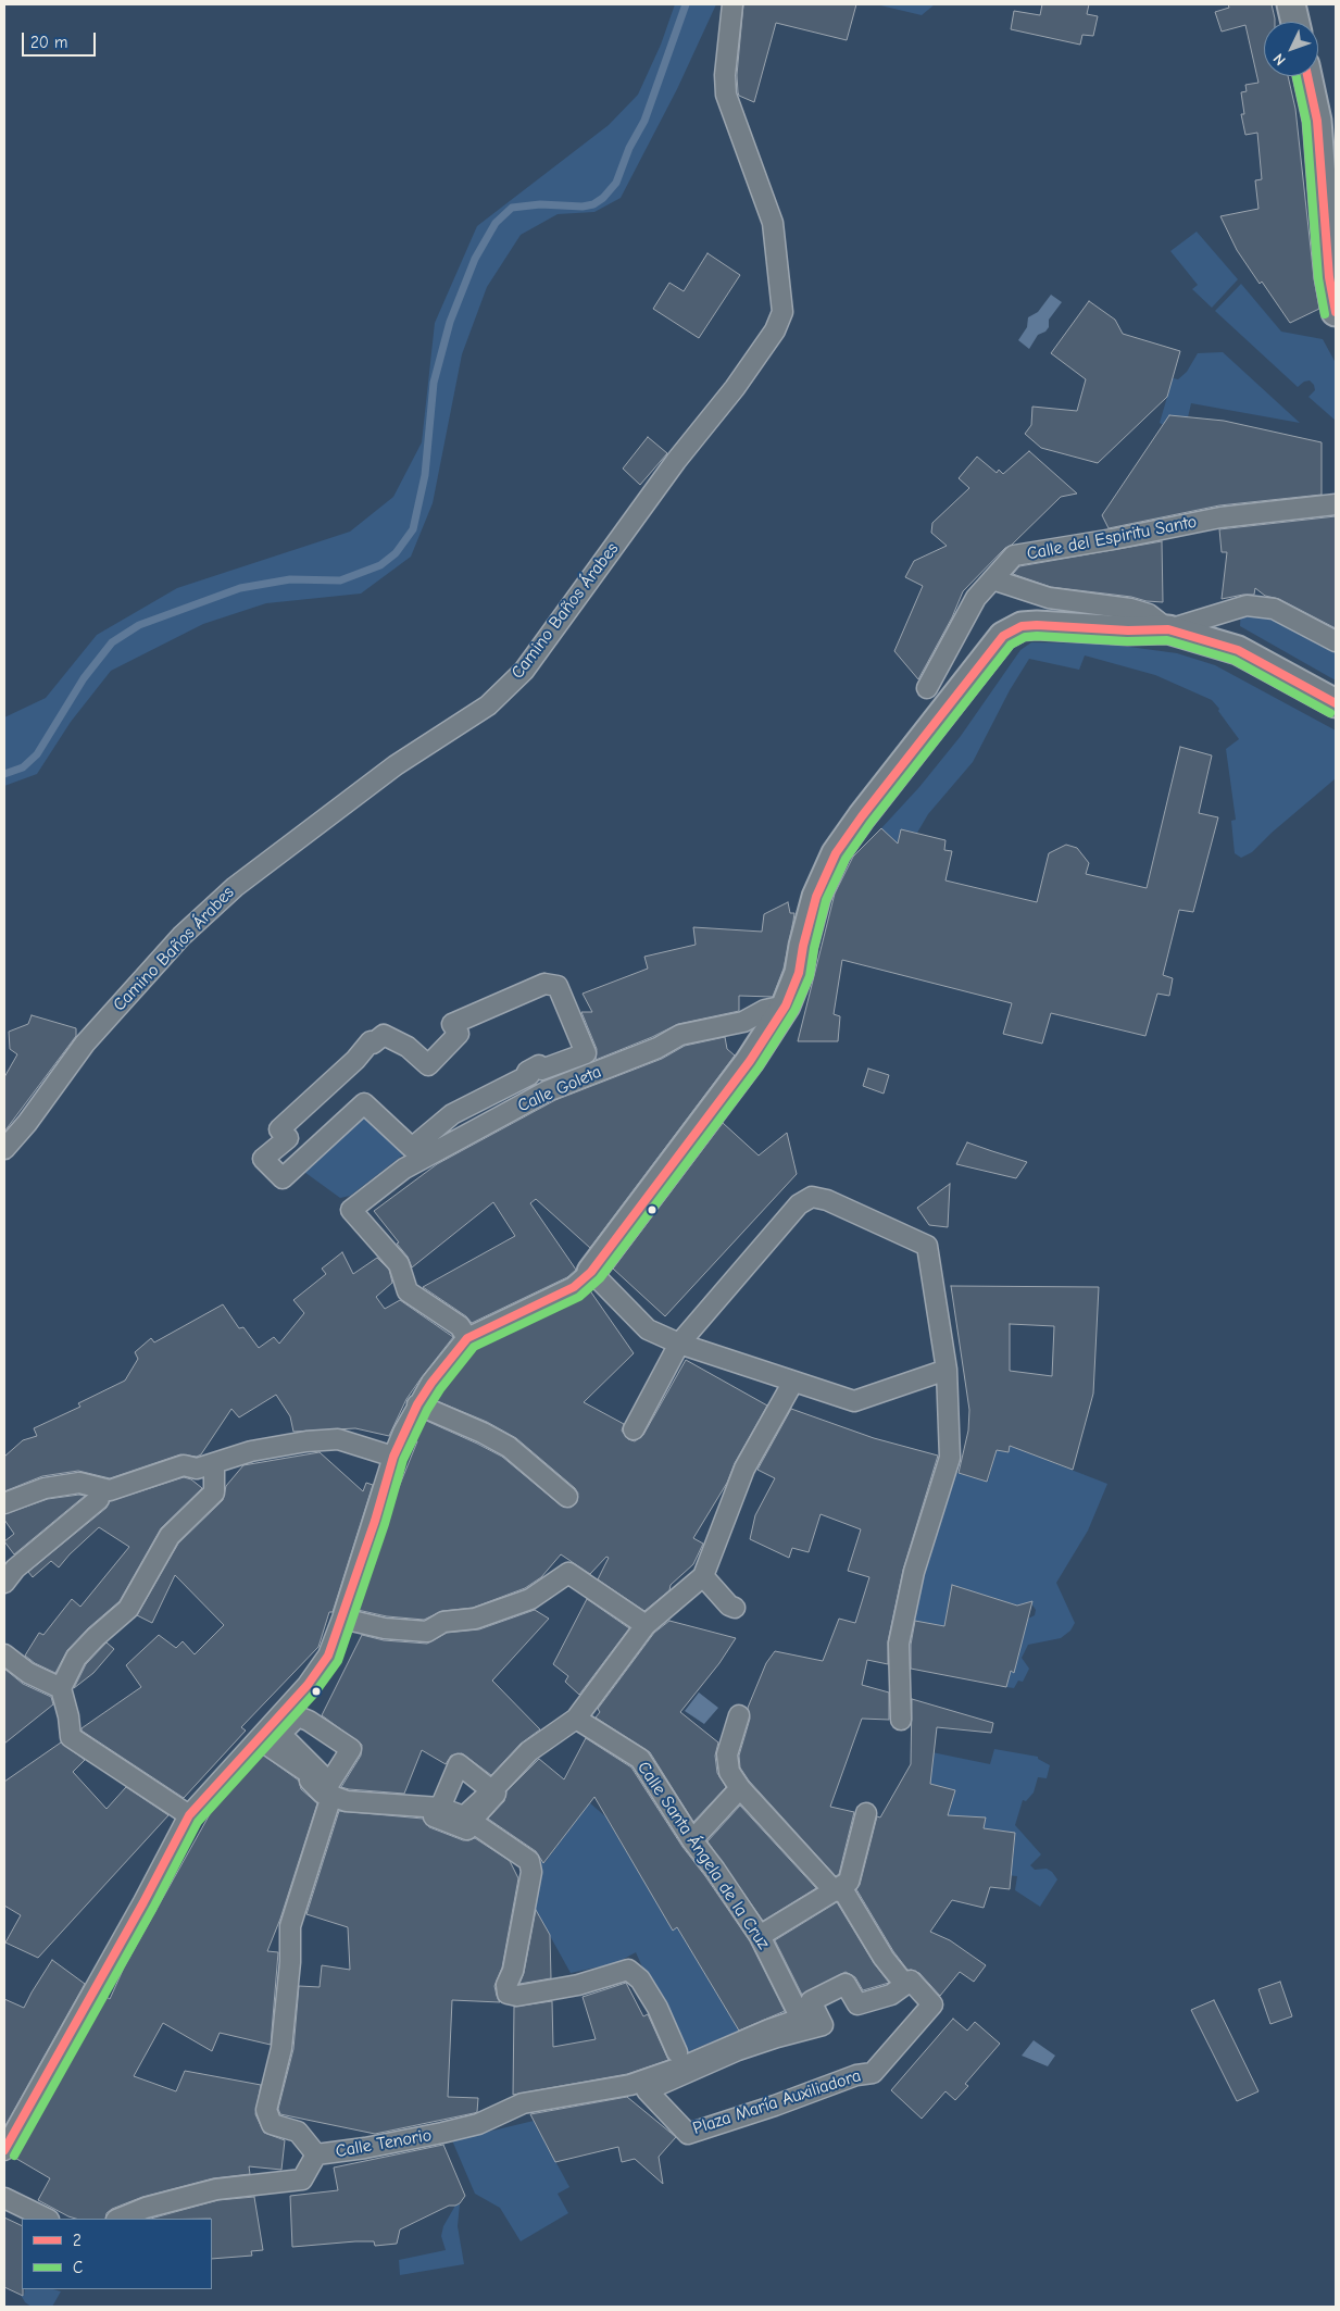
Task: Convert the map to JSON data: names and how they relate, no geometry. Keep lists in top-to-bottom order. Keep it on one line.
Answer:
{"streets":{"street":["Calle del Espiritu Santo","Camino Baños Árabes","Calle Goleta","Calle Santa Ángela de la Cruz","Plaza María Auxiliadora","Calle Tenorio"]},"crossings":[["Calle Santa Ángela de la Cruz","Calle Tenorio"]],"lines":["transit line 2","transit line C"],"legend":["2","C"],"scale_bar":"20 m","north":"bottom left"}
